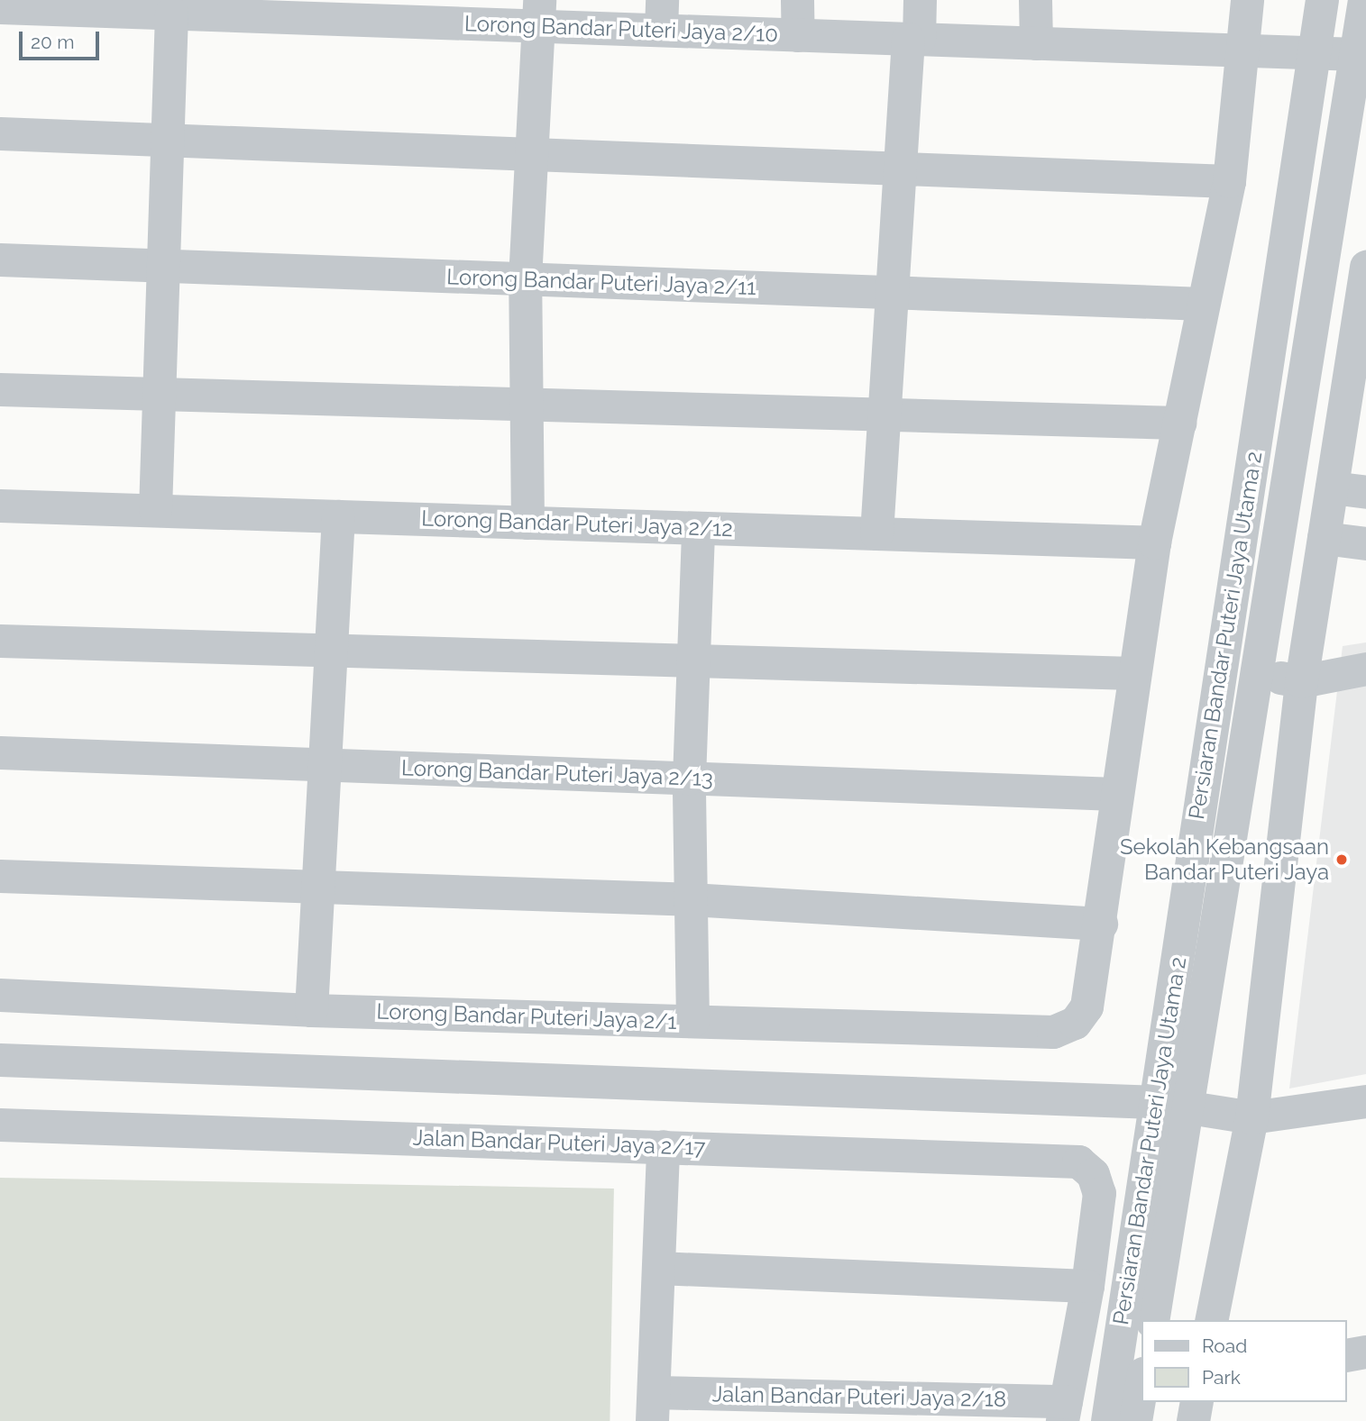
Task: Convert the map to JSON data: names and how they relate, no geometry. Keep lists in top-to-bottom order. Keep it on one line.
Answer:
{"streets":{"street":["Lorong Bandar Puteri Jaya 2/10","Lorong Bandar Puteri Jaya 2/11","Lorong Bandar Puteri Jaya 2/12","Persiaran Bandar Puteri Jaya Utama 2","Lorong Bandar Puteri Jaya 2/13","Lorong Bandar Puteri Jaya 2/1","Jalan Bandar Puteri Jaya 2/17","Jalan Bandar Puteri Jaya 2/18"]},"crossings":[["Lorong Bandar Puteri Jaya 2/10","Persiaran Bandar Puteri Jaya Utama 2"]],"places":["Sekolah Kebangsaan Bandar Puteri Jaya"],"legend":["Road","Park"],"scale_bar":"20 m"}
